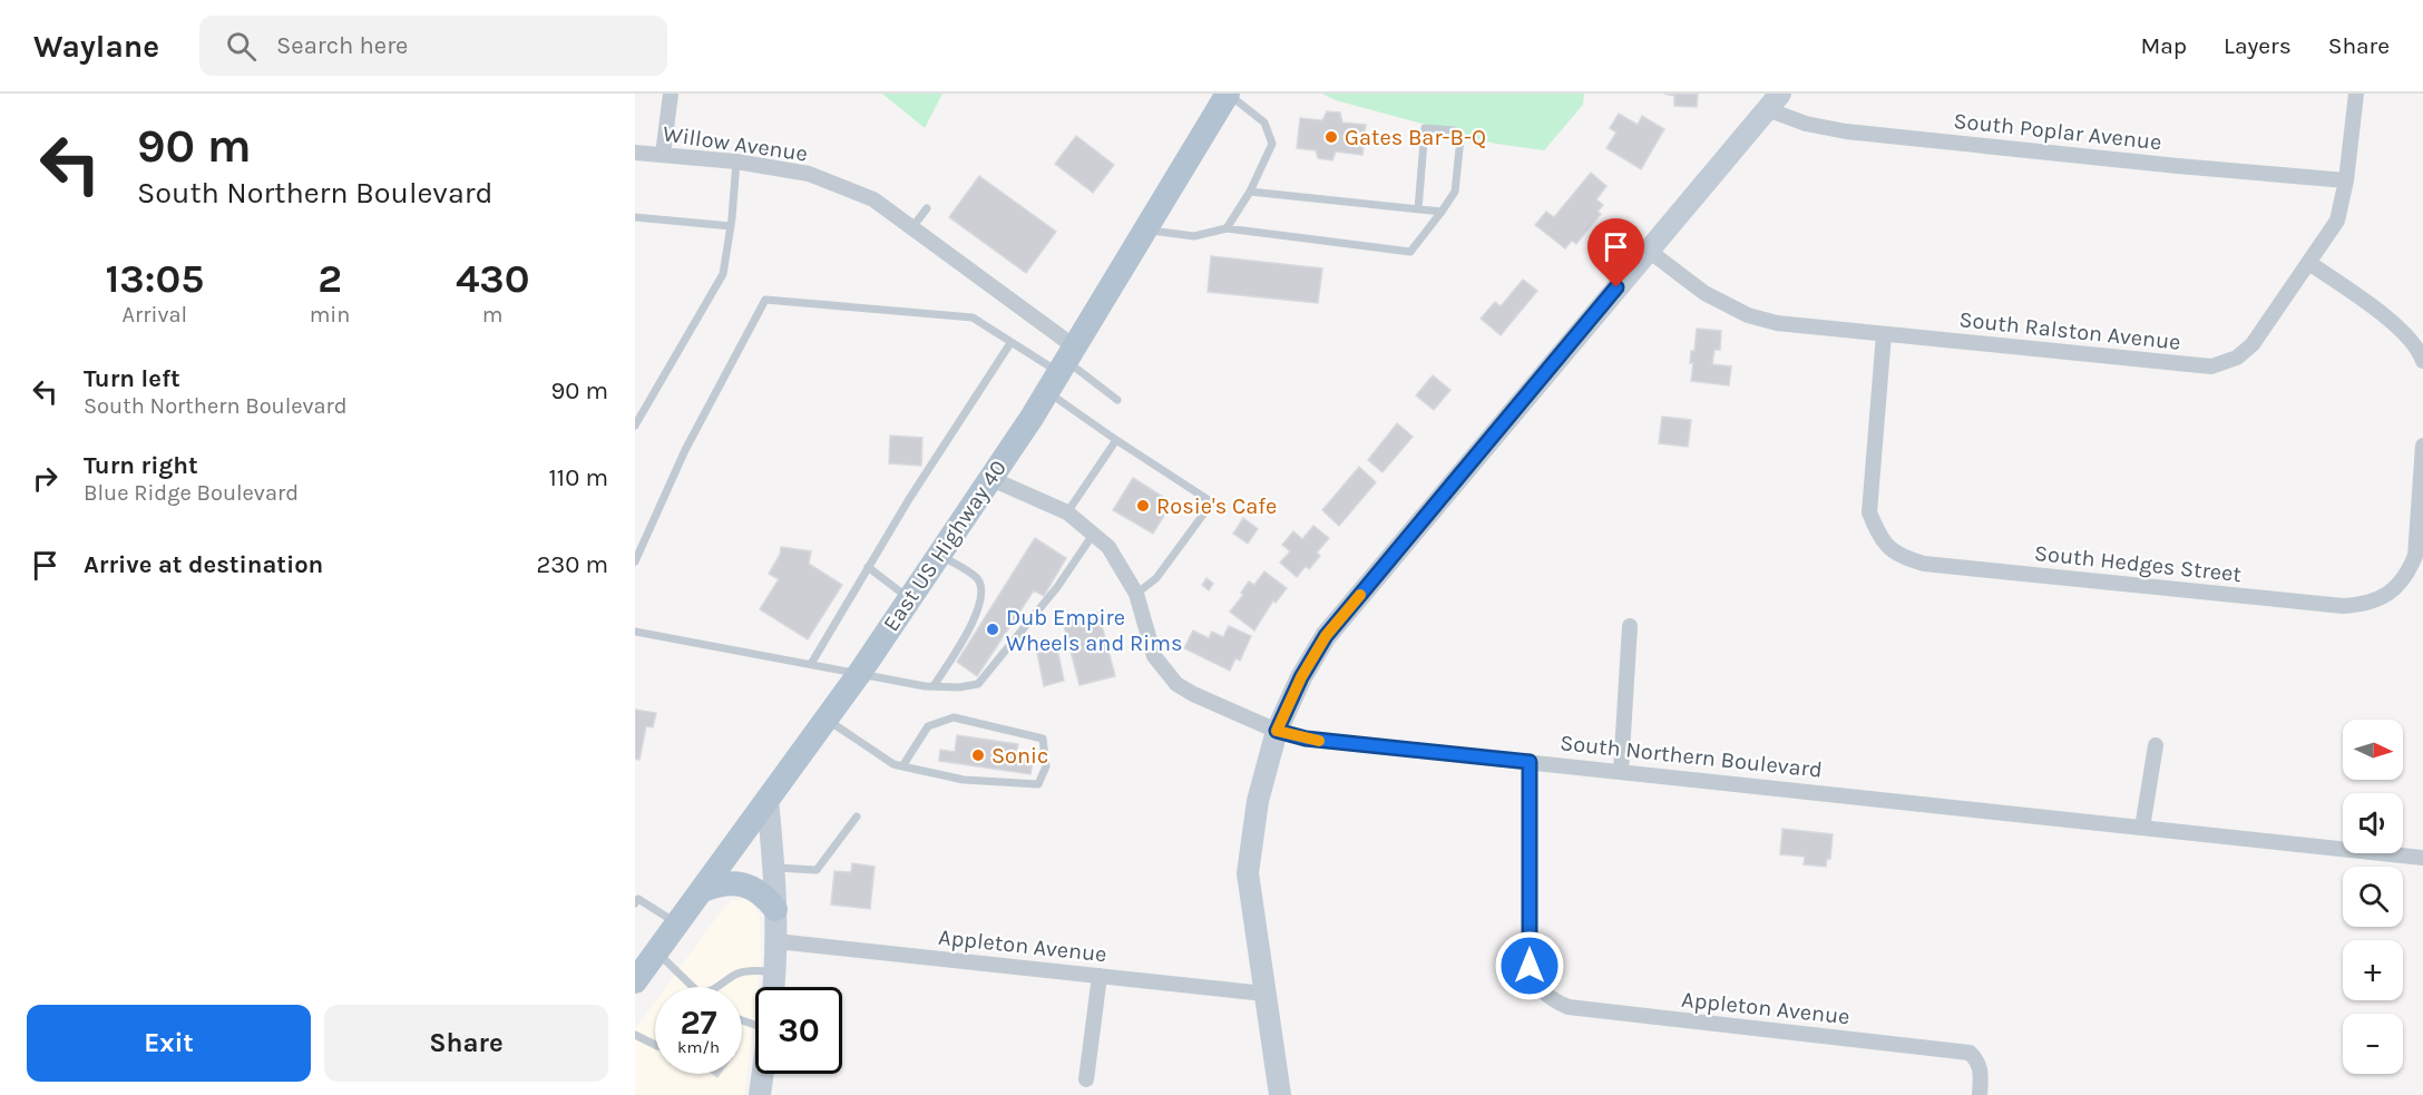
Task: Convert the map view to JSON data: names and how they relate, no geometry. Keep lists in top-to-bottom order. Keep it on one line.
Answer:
{"streets":{"main road":["East US Highway 40"],"street":["South Poplar Avenue","Willow Avenue","South Ralston Avenue","South Hedges Street","South Northern Boulevard","Appleton Avenue"]},"crossings":[["South Poplar Avenue","South Ralston Avenue"],["Willow Avenue","East US Highway 40"],["South Ralston Avenue","South Hedges Street"],["East US Highway 40","South Northern Boulevard"],["South Northern Boulevard","Appleton Avenue"]],"places":["Gates Bar-B-Q","Rosie's Cafe","Dub Empire Wheels and Rims","Sonic"],"north":"right","page":{"header":"Waylane","search":"Search here","nav":["Map","Layers","Share"],"turn":["90 m","South Northern Boulevard"],"eta":["13:05","Arrival","2","min","430","m"],"list":[{"name":"Turn left","note":"South Northern Boulevard","value":"90 m"},{"name":"Turn right","note":"Blue Ridge Boulevard","value":"110 m"},{"name":"Arrive at destination","value":"230 m"}],"map_buttons":["+","−"],"speed":"27 km/h","limit":"30","buttons":["Exit","Share"]}}
